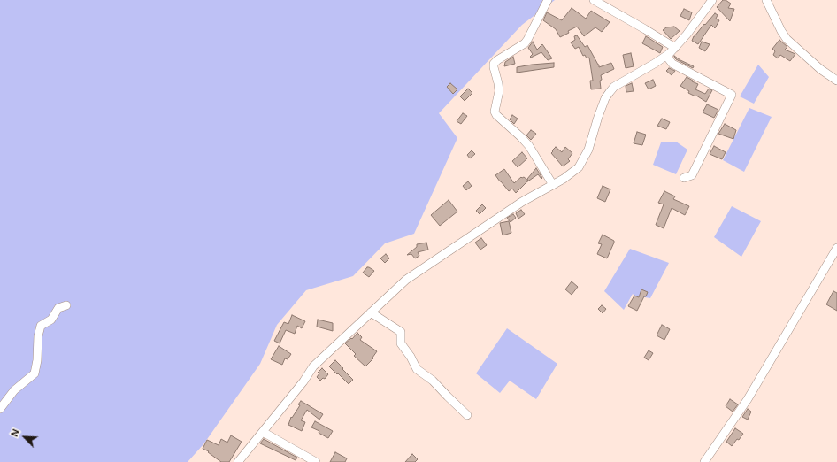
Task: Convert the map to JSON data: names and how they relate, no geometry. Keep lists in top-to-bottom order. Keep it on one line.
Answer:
{"north":"top left"}
